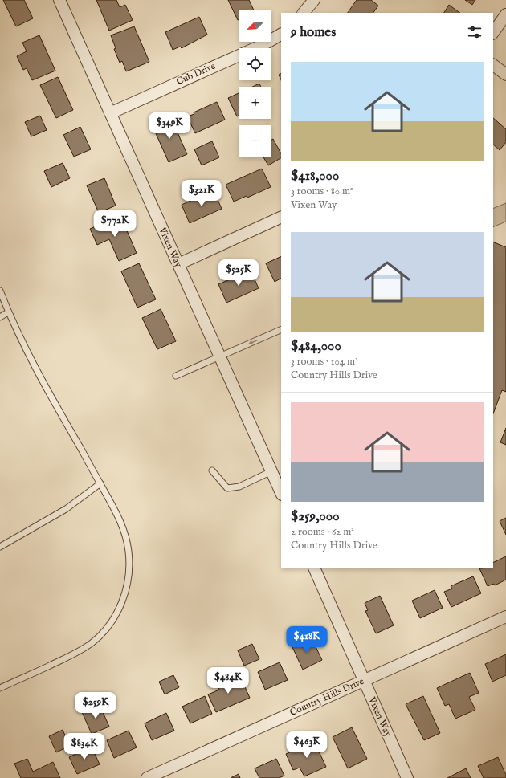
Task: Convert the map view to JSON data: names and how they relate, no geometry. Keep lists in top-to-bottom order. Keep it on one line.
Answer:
{"streets":{"street":["Cub Drive","Vixen Way","Country Hills Drive"]},"crossings":[["Cub Drive","Vixen Way"],["Vixen Way","Country Hills Drive"]],"north":"bottom left","page":{"map_buttons":["+","−"],"heading":"9 homes","list":[{"name":"$418,000","note":"3 rooms · 80 m² · Vixen Way"},{"name":"$484,000","note":"3 rooms · 104 m² · Country Hills Drive"},{"name":"$259,000","note":"2 rooms · 62 m² · Country Hills Drive"}],"price":["$349K","$321K","$772K","$525K","$418K","$484K","$259K","$463K","$834K"]}}
